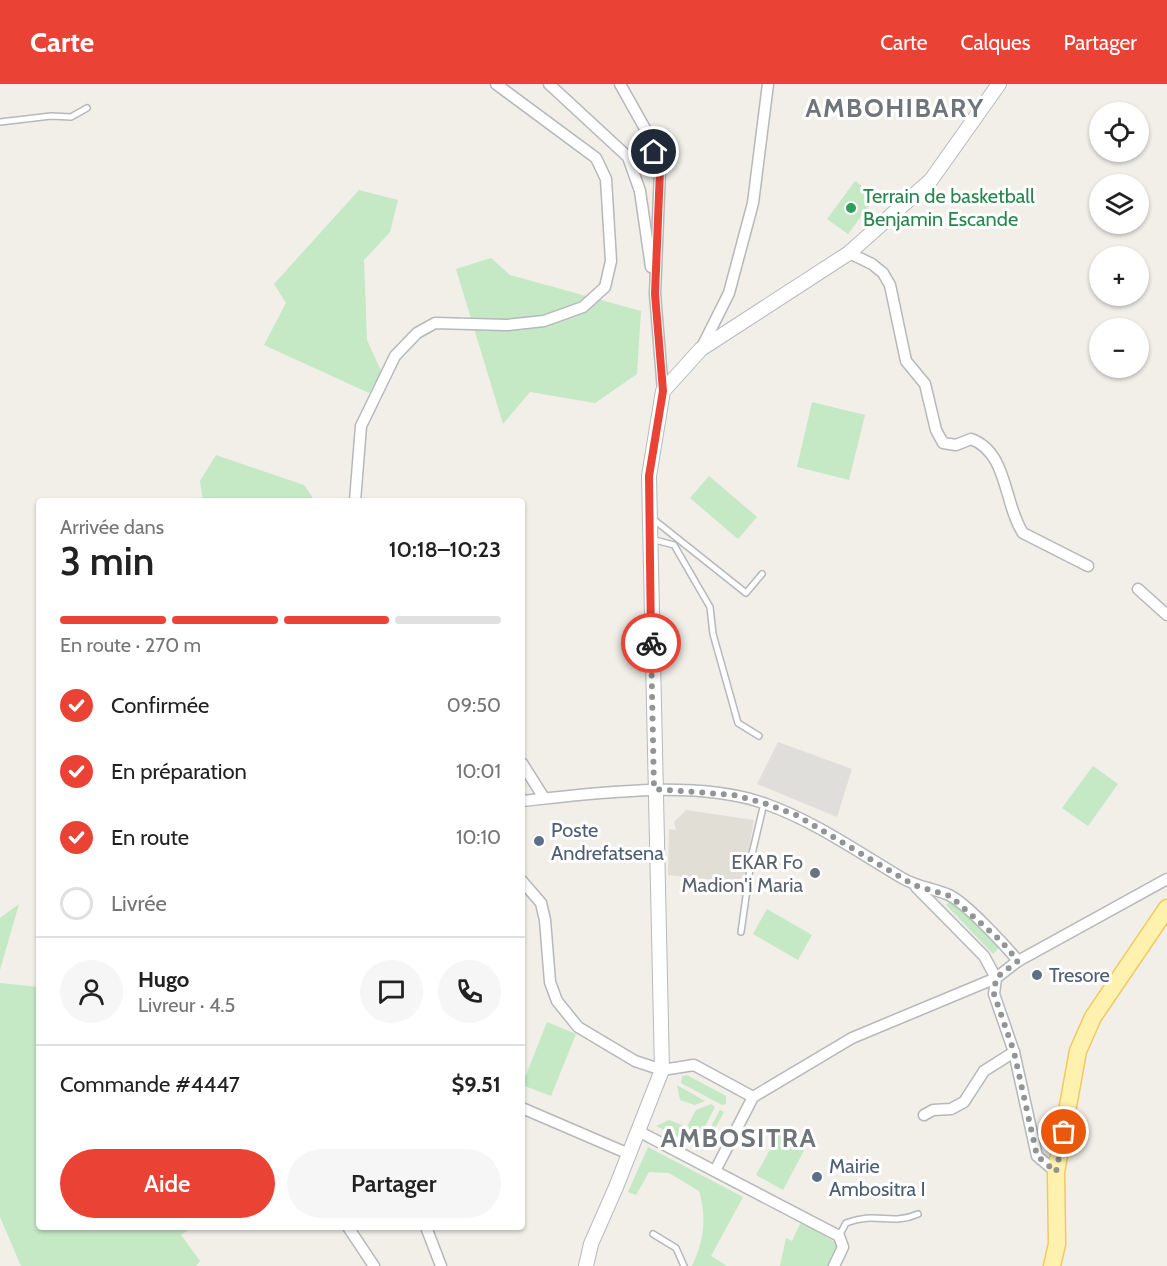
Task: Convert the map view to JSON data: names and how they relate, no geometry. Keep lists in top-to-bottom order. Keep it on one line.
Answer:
{"districts":["AMBOHIBARY","AMBOSITRA"],"places":["Terrain de basketball Benjamin Escande","Poste Andrefatsena","EKAR Fo Madion'i Maria","Tresore","Mairie Ambositra I"],"page":{"header":"Carte","nav":["Carte","Calques","Partager"],"map_buttons":["+","−"],"heading":["3 min","Arrivée dans","10:18–10:23"],"panel":["Hugo","Livreur · 4.5","Commande #4447","$9.51"],"bar":"En route · 270 m","list":[["Confirmée","09:50"],["En préparation","10:01"],["En route","10:10"],"Livrée"],"buttons":["Aide","Partager"]}}
